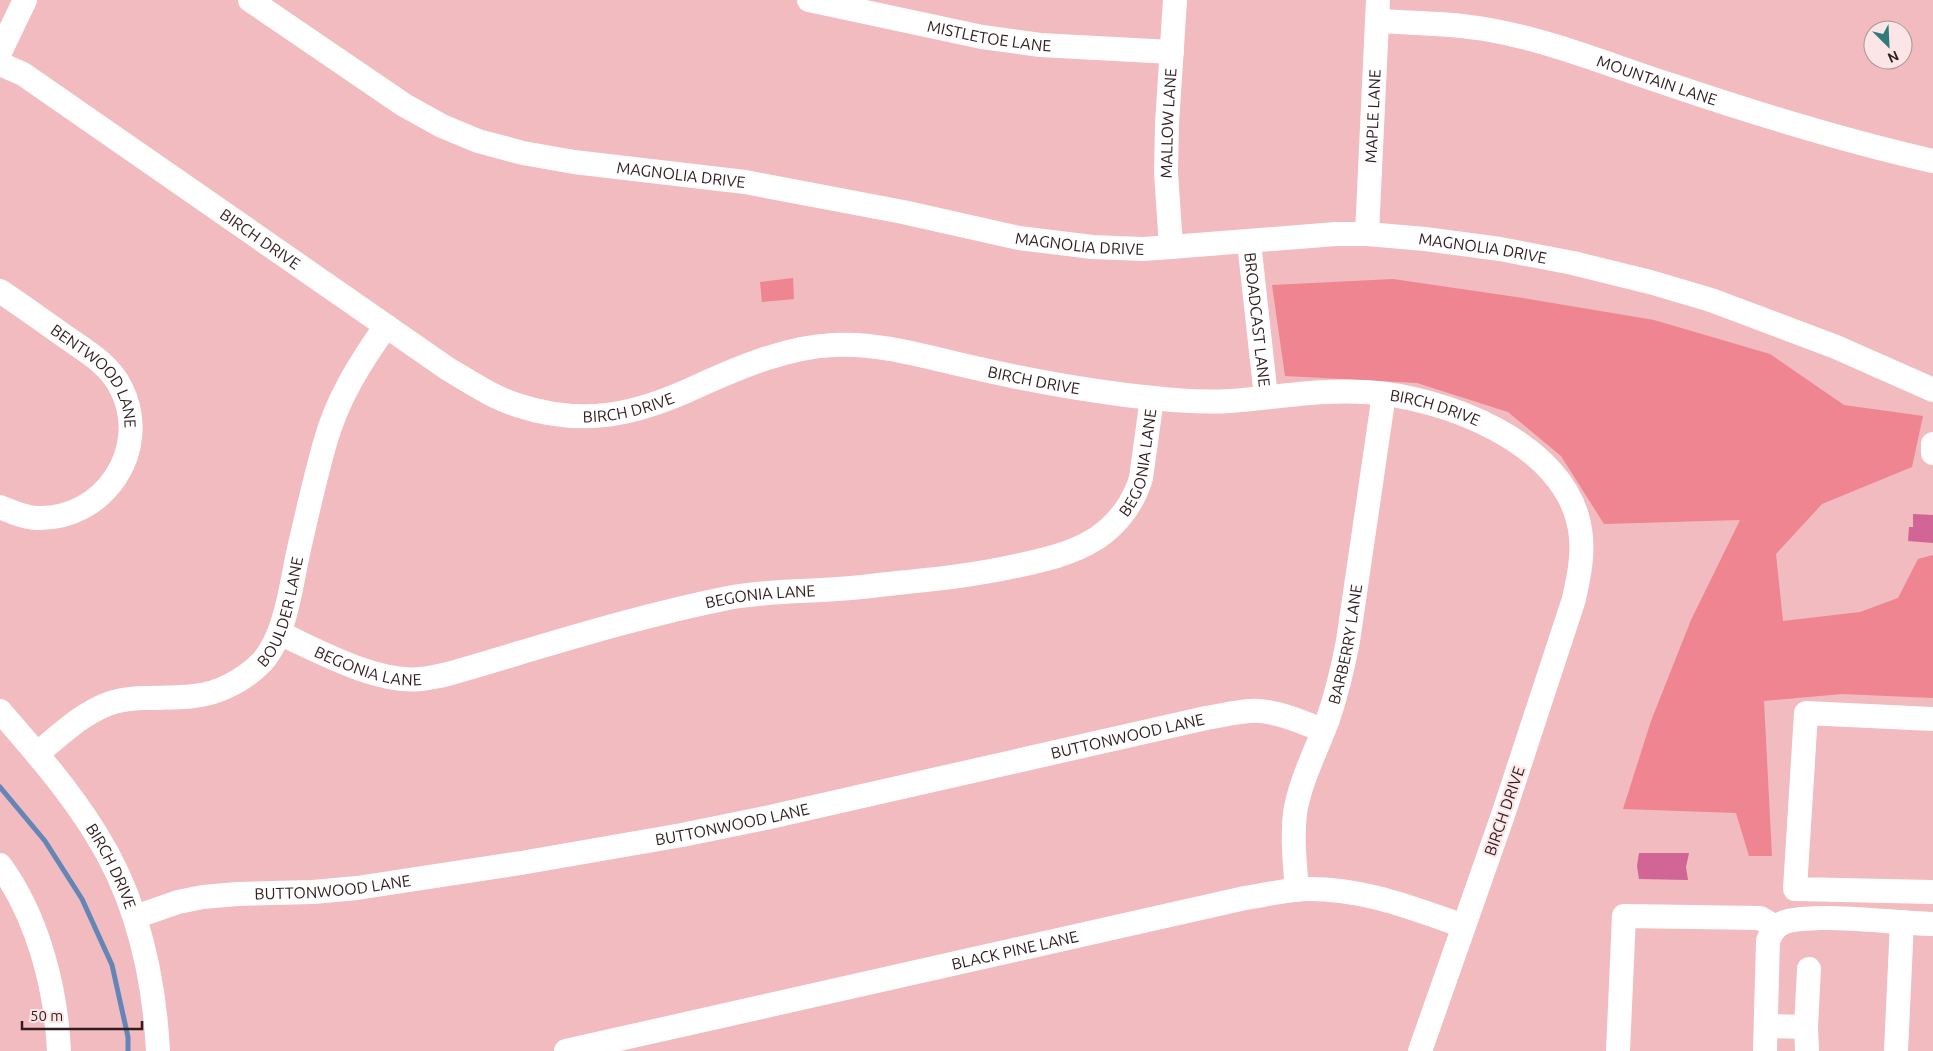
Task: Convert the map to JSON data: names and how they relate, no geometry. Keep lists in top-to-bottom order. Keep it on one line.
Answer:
{"streets":{"street":["MISTLETOE LANE","MOUNTAIN LANE","MAPLE LANE","MALLOW LANE","MAGNOLIA DRIVE","BIRCH DRIVE","BROADCAST LANE","BENTWOOD LANE","BEGONIA LANE","BOULDER LANE","BARBERRY LANE","BUTTONWOOD LANE","BLACK PINE LANE"]},"crossings":[["MISTLETOE LANE","MALLOW LANE"],["MOUNTAIN LANE","MAPLE LANE"],["MAPLE LANE","MAGNOLIA DRIVE"],["MALLOW LANE","MAGNOLIA DRIVE"],["MAGNOLIA DRIVE","BROADCAST LANE"],["BIRCH DRIVE","BROADCAST LANE"],["BIRCH DRIVE","BEGONIA LANE"],["BIRCH DRIVE","BOULDER LANE"],["BIRCH DRIVE","BARBERRY LANE"],["BIRCH DRIVE","BUTTONWOOD LANE"],["BIRCH DRIVE","BLACK PINE LANE"],["BEGONIA LANE","BOULDER LANE"],["BARBERRY LANE","BUTTONWOOD LANE"],["BARBERRY LANE","BLACK PINE LANE"]],"scale_bar":"50 m","north":"bottom right"}
